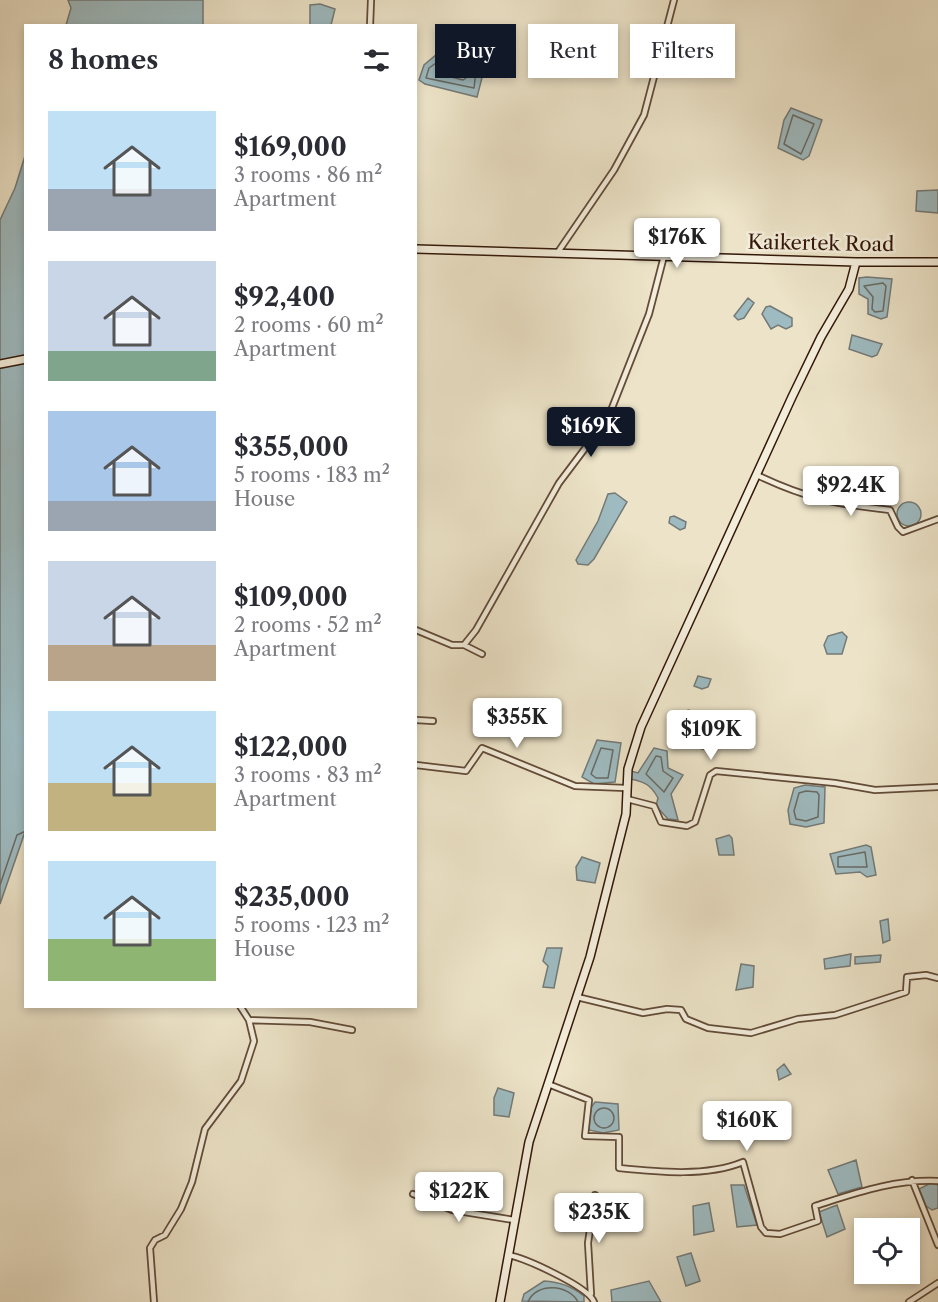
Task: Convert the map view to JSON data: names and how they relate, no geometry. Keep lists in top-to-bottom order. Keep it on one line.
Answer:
{"streets":{"main road":["Kaikertek Road"]},"page":{"chip":["Buy","Rent","Filters"],"heading":"8 homes","list":[{"name":"$169,000","note":"3 rooms · 86 m² · Apartment"},{"name":"$92,400","note":"2 rooms · 60 m² · Apartment"},{"name":"$355,000","note":"5 rooms · 183 m² · House"},{"name":"$109,000","note":"2 rooms · 52 m² · Apartment"},{"name":"$122,000","note":"3 rooms · 83 m² · Apartment"},{"name":"$235,000","note":"5 rooms · 123 m² · House"}],"price":["$176K","$169K","$92.4K","$355K","$109K","$160K","$122K","$235K"]}}
